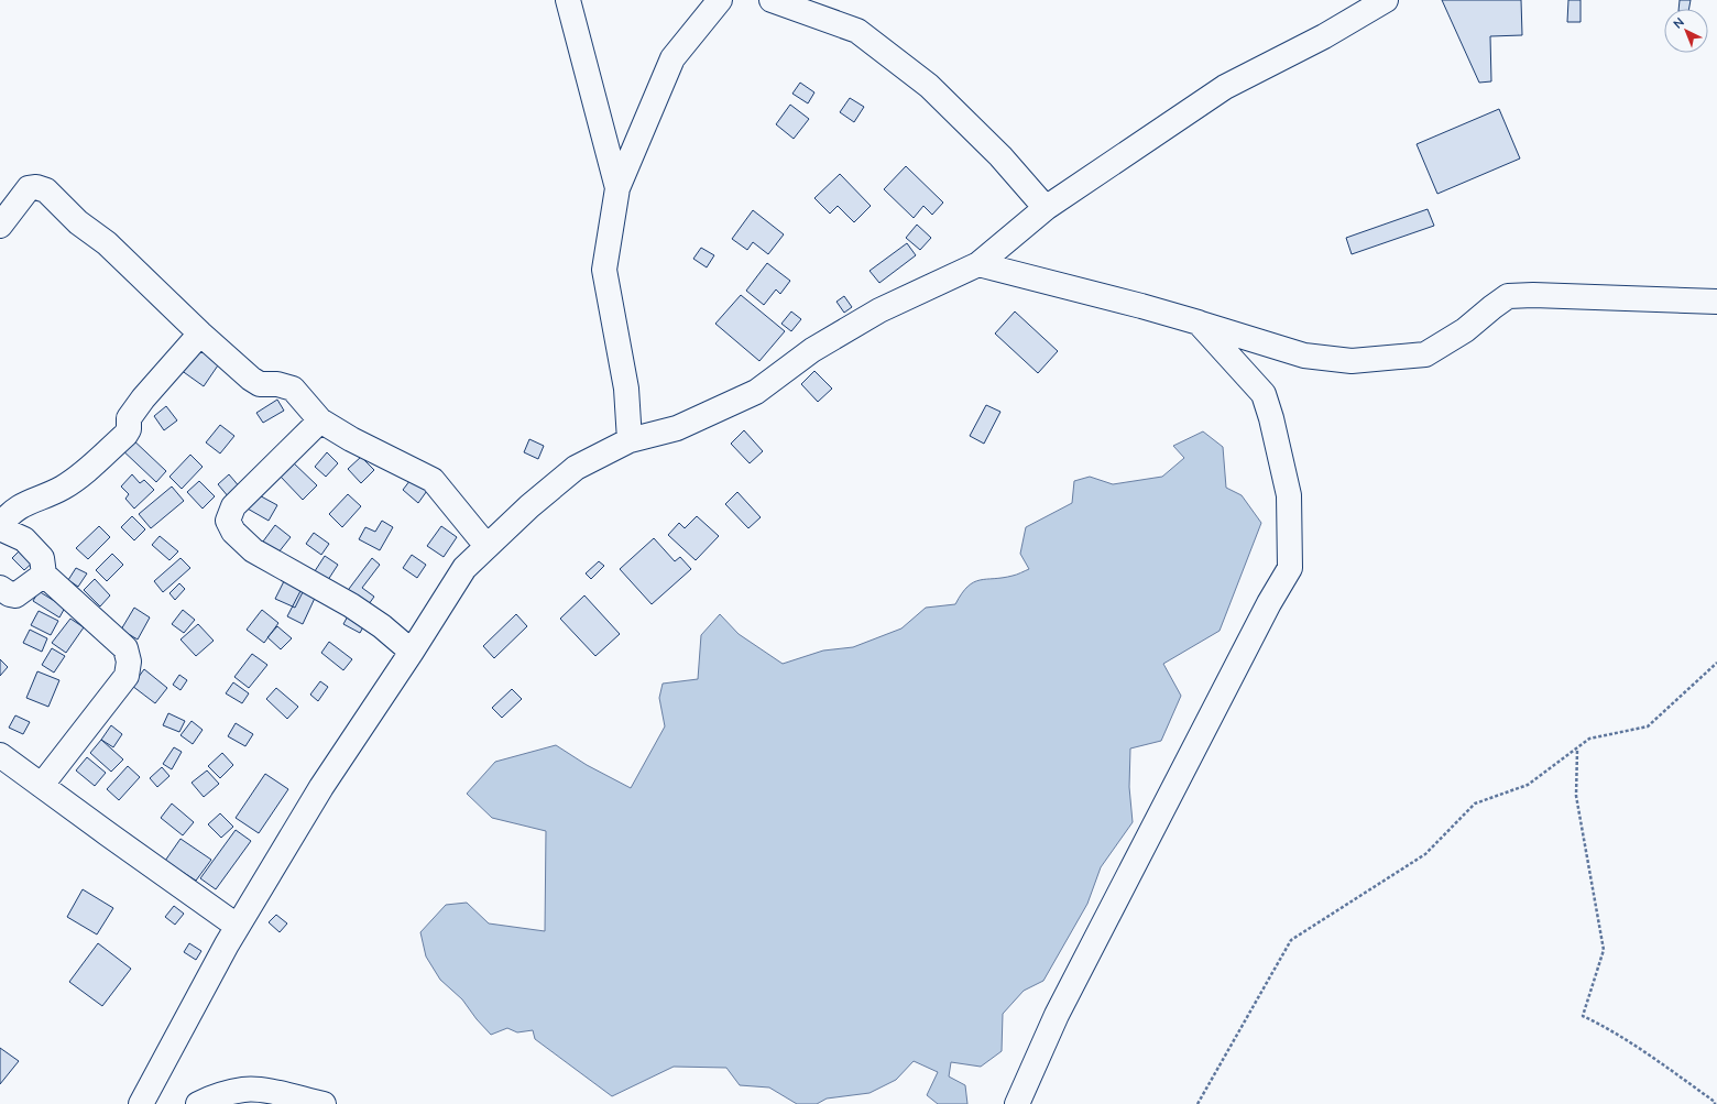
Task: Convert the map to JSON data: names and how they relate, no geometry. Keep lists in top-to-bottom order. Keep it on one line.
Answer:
{"north":"top left"}
